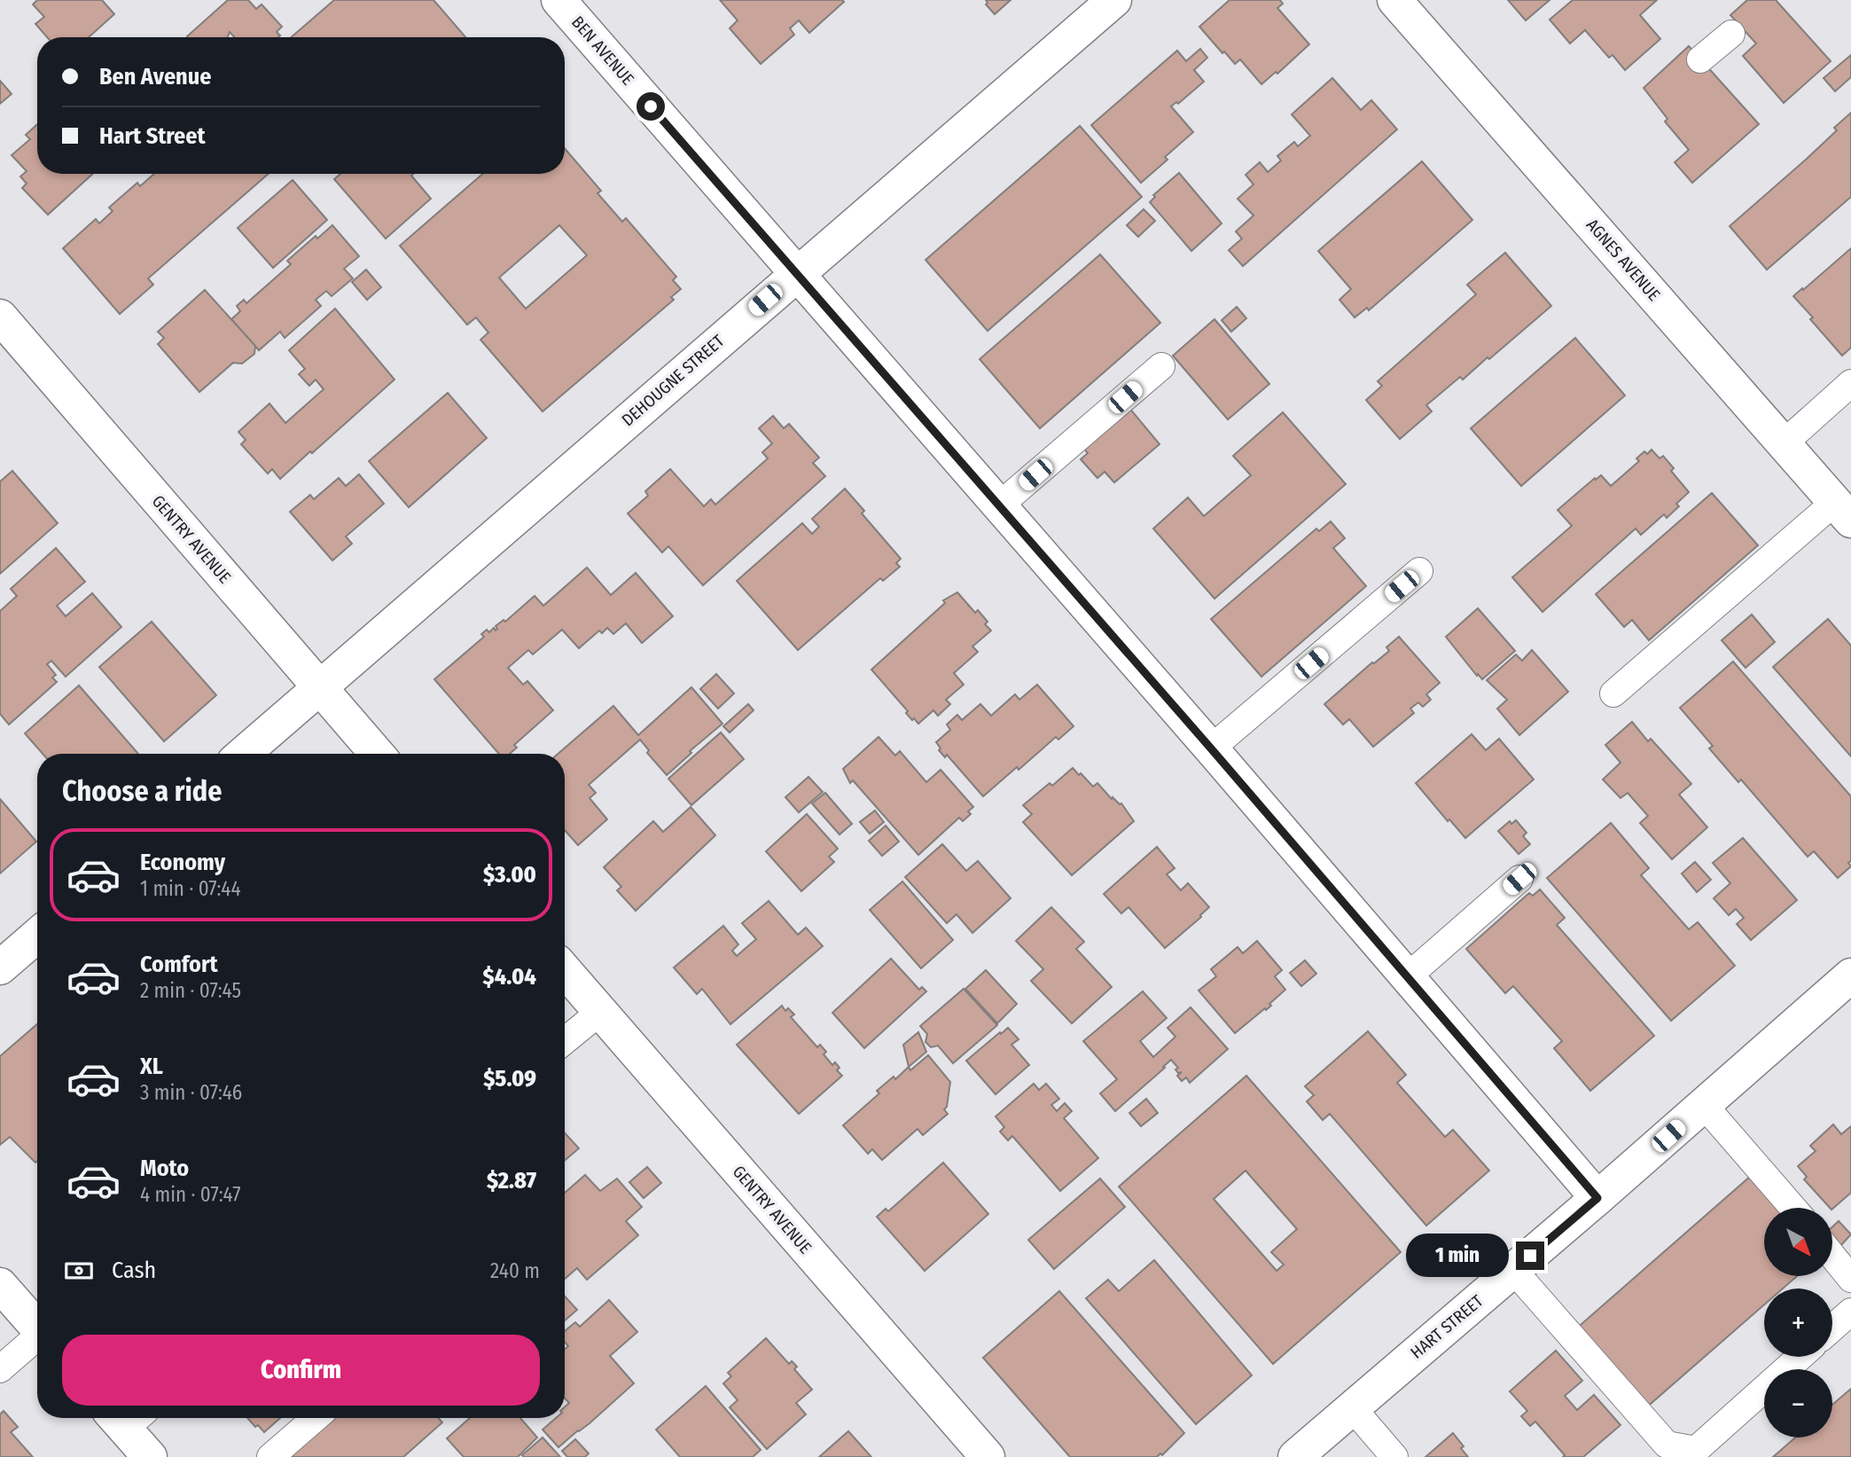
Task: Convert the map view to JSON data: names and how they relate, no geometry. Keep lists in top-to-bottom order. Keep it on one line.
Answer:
{"streets":{"street":["BEN AVENUE","AGNES AVENUE","DEHOUGNE STREET","GENTRY AVENUE","HART STREET"]},"crossings":[["BEN AVENUE","DEHOUGNE STREET"],["BEN AVENUE","HART STREET"],["DEHOUGNE STREET","GENTRY AVENUE"]],"north":"bottom right","page":{"banner":["Ben Avenue","Hart Street"],"heading":"Choose a ride","list":[{"name":"Economy","note":"1 min · 07:44","value":"$3.00"},{"name":"Comfort","note":"2 min · 07:45","value":"$4.04"},{"name":"XL","note":"3 min · 07:46","value":"$5.09"},{"name":"Moto","note":"4 min · 07:47","value":"$2.87"}],"map_buttons":["+","−"],"bubble":"1 min","pay":["Cash","240 m"],"buttons":"Confirm"}}
